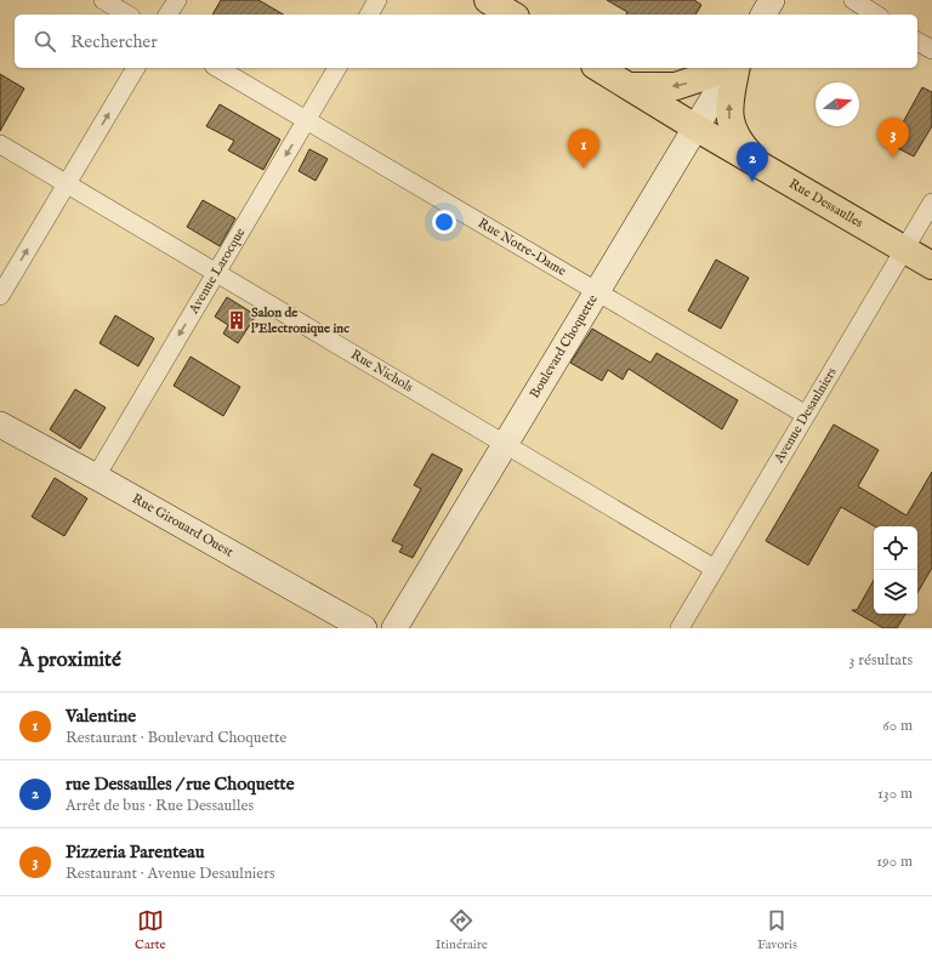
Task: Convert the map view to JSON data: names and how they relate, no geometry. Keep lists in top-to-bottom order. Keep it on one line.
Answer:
{"streets":{"main road":["Rue Dessaulles"],"street":["Rue Notre-Dame","Avenue Larocque","Boulevard Choquette","Rue Nichols","Avenue Desaulniers","Rue Girouard Ouest"]},"crossings":[["Rue Dessaulles","Boulevard Choquette"],["Rue Dessaulles","Avenue Desaulniers"],["Rue Notre-Dame","Avenue Larocque"],["Rue Notre-Dame","Boulevard Choquette"],["Rue Notre-Dame","Avenue Desaulniers"],["Avenue Larocque","Rue Nichols"],["Avenue Larocque","Rue Girouard Ouest"],["Boulevard Choquette","Rue Nichols"],["Rue Nichols","Avenue Desaulniers"]],"one_way":["Avenue Larocque"],"places":{"building":["Salon de l'Electronique inc"]},"north":"right","page":{"search":"Rechercher","pins":["3","1","2"],"heading":["À proximité","3 résultats"],"list":[{"mark":"1","name":"Valentine","note":"Restaurant · Boulevard Choquette","value":"60 m"},{"mark":"2","name":"rue Dessaulles / rue Choquette","note":"Arrêt de bus · Rue Dessaulles","value":"130 m"},{"mark":"3","name":"Pizzeria Parenteau","note":"Restaurant · Avenue Desaulniers","value":"190 m"}],"nav":["Carte","Itinéraire","Favoris"]}}
